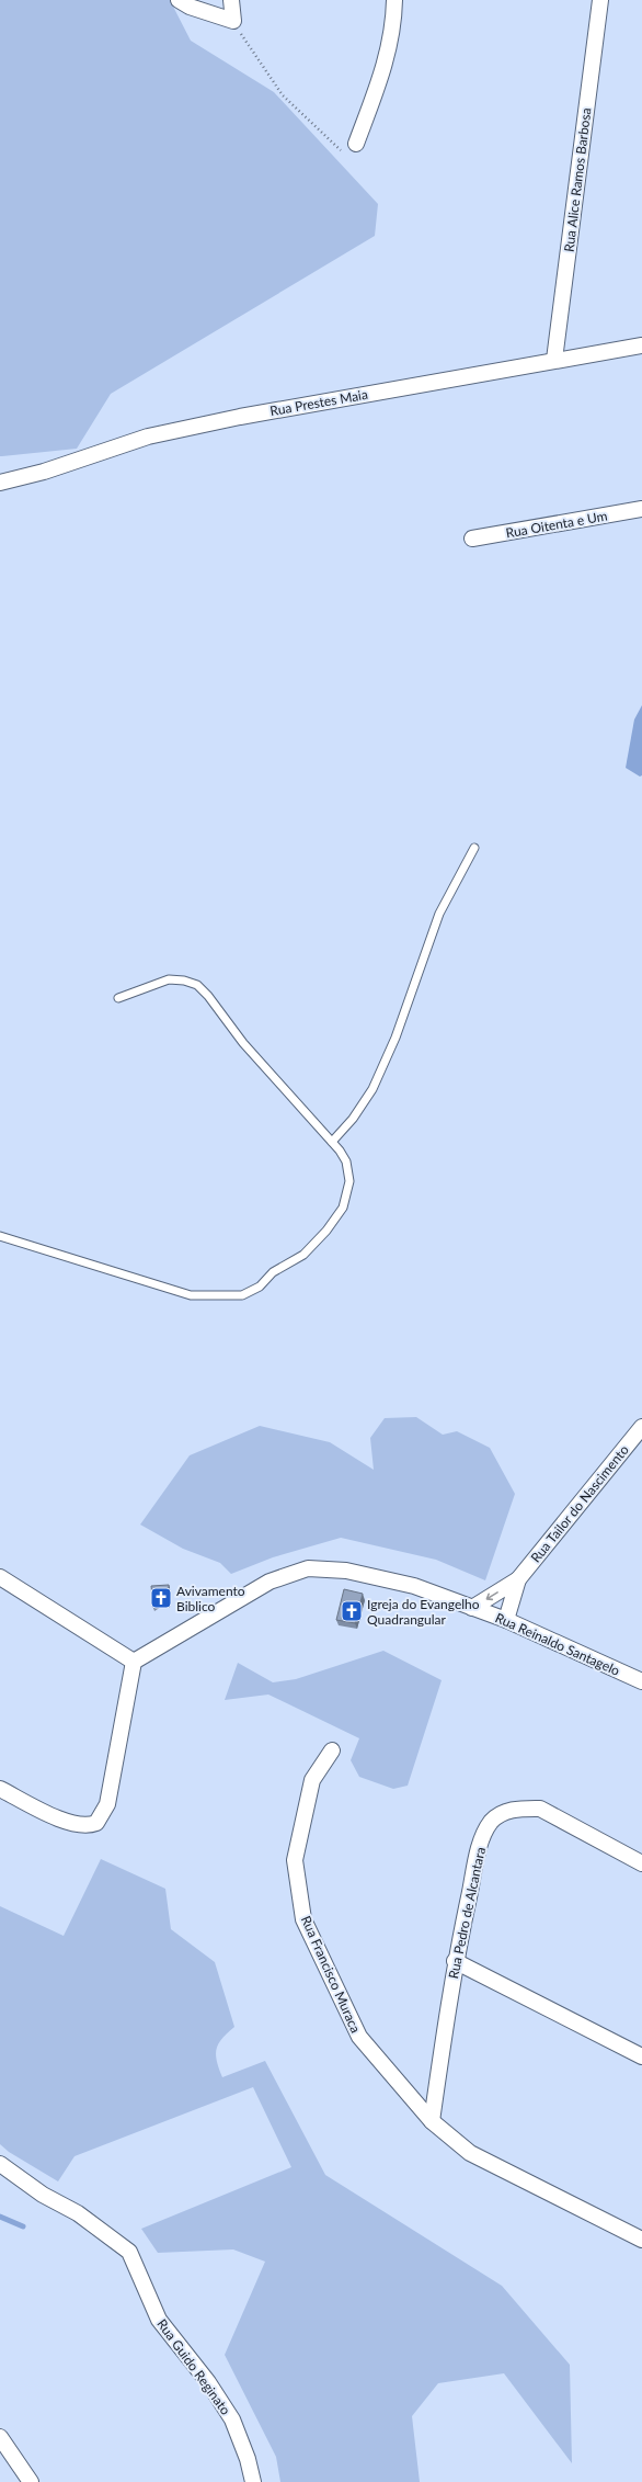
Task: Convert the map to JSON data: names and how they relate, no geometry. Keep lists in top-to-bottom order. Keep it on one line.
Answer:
{"streets":{"street":["Rua Alice Ramos Barbosa","Rua Prestes Maia","Rua Oitenta e Um","Rua Tailor do Nascimento","Rua Reinaldo Santagelo","Rua Pedro de Alcantara","Rua Francisco Muraca","Rua Guido Reginato"]},"crossings":[["Rua Alice Ramos Barbosa","Rua Prestes Maia"],["Rua Tailor do Nascimento","Rua Reinaldo Santagelo"],["Rua Pedro de Alcantara","Rua Francisco Muraca"]],"places":{"church":["Avivamento Biblico","Igreja do Evangelho Quadrangular"]}}
